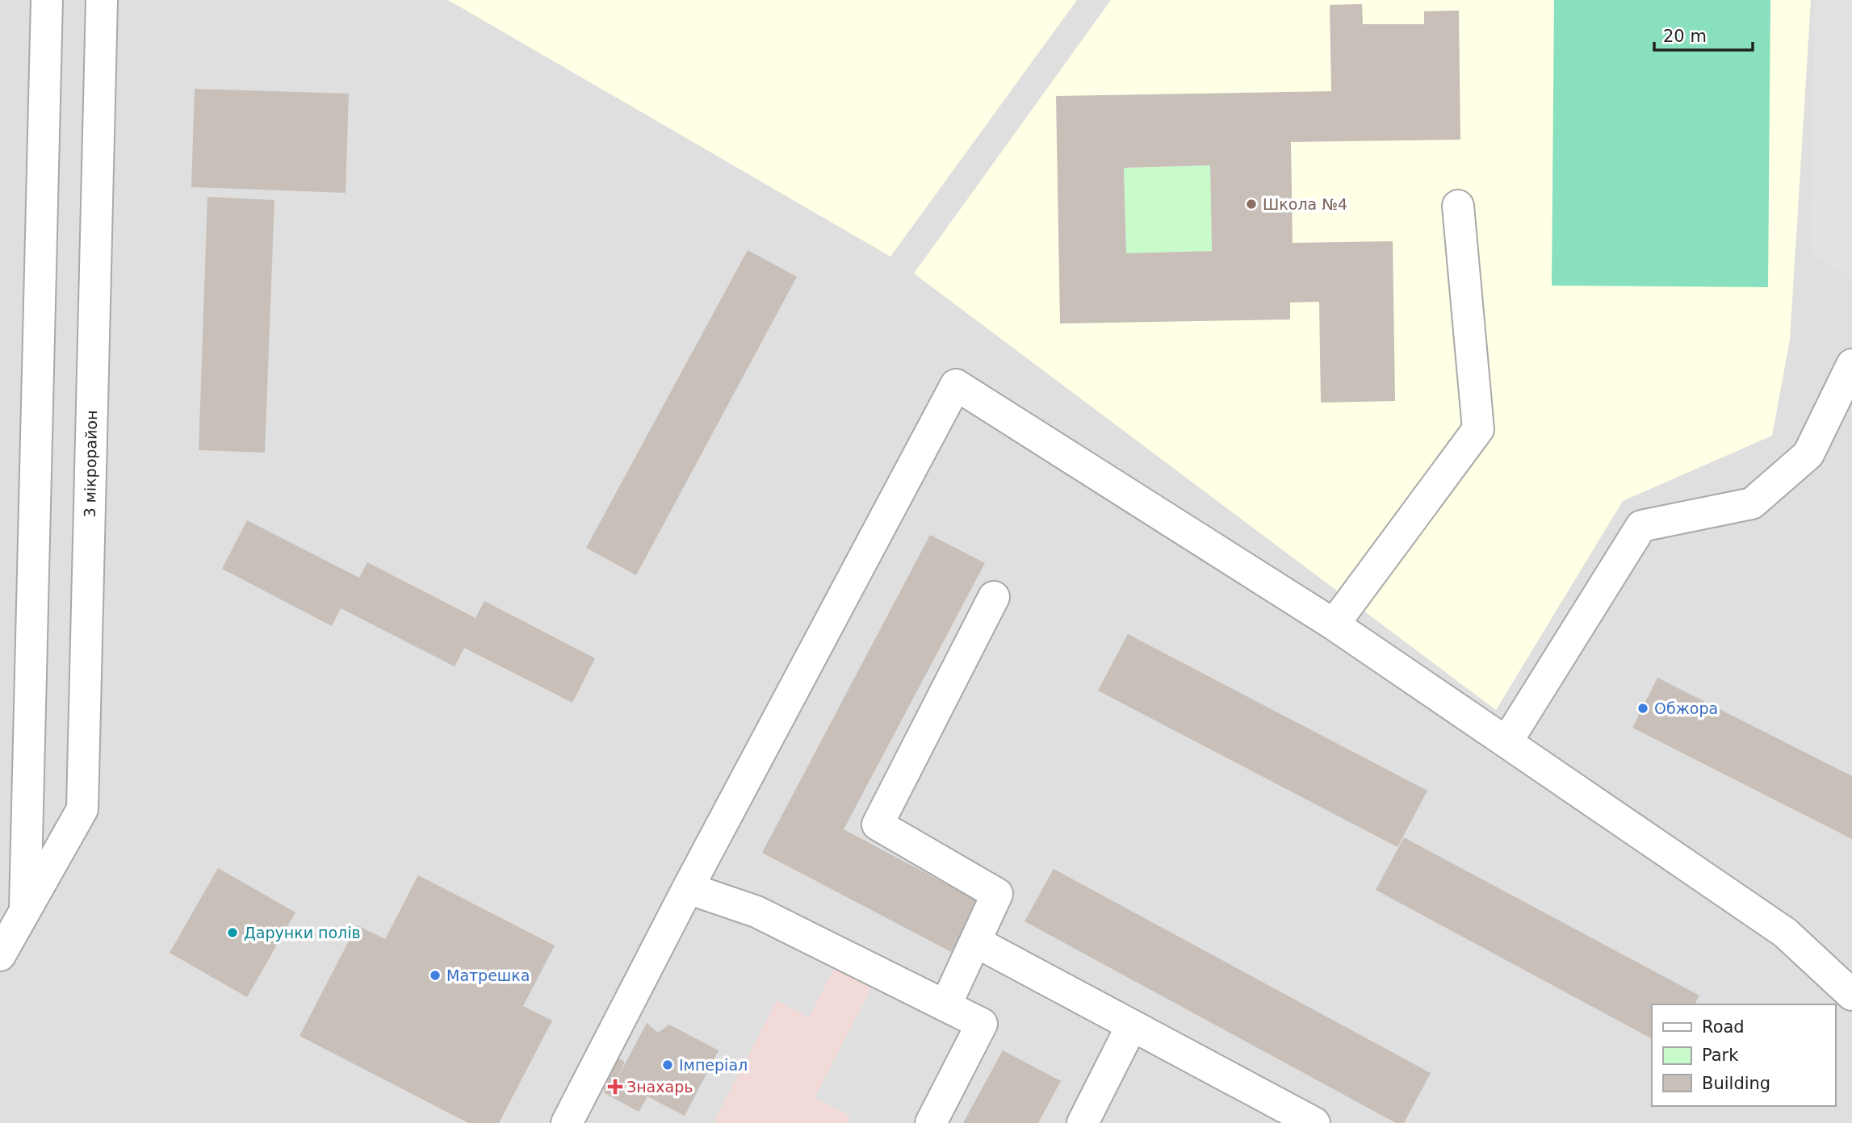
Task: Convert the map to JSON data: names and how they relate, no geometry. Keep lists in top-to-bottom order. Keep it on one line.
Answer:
{"streets":{"street":["3 мікрорайон"]},"places":{"other":["Школа №4","Обжора","Дарунки полів","Матрешка","Імперіал"],"health":["Знахарь"]},"legend":["Road","Park","Building"],"scale_bar":"20 m"}
